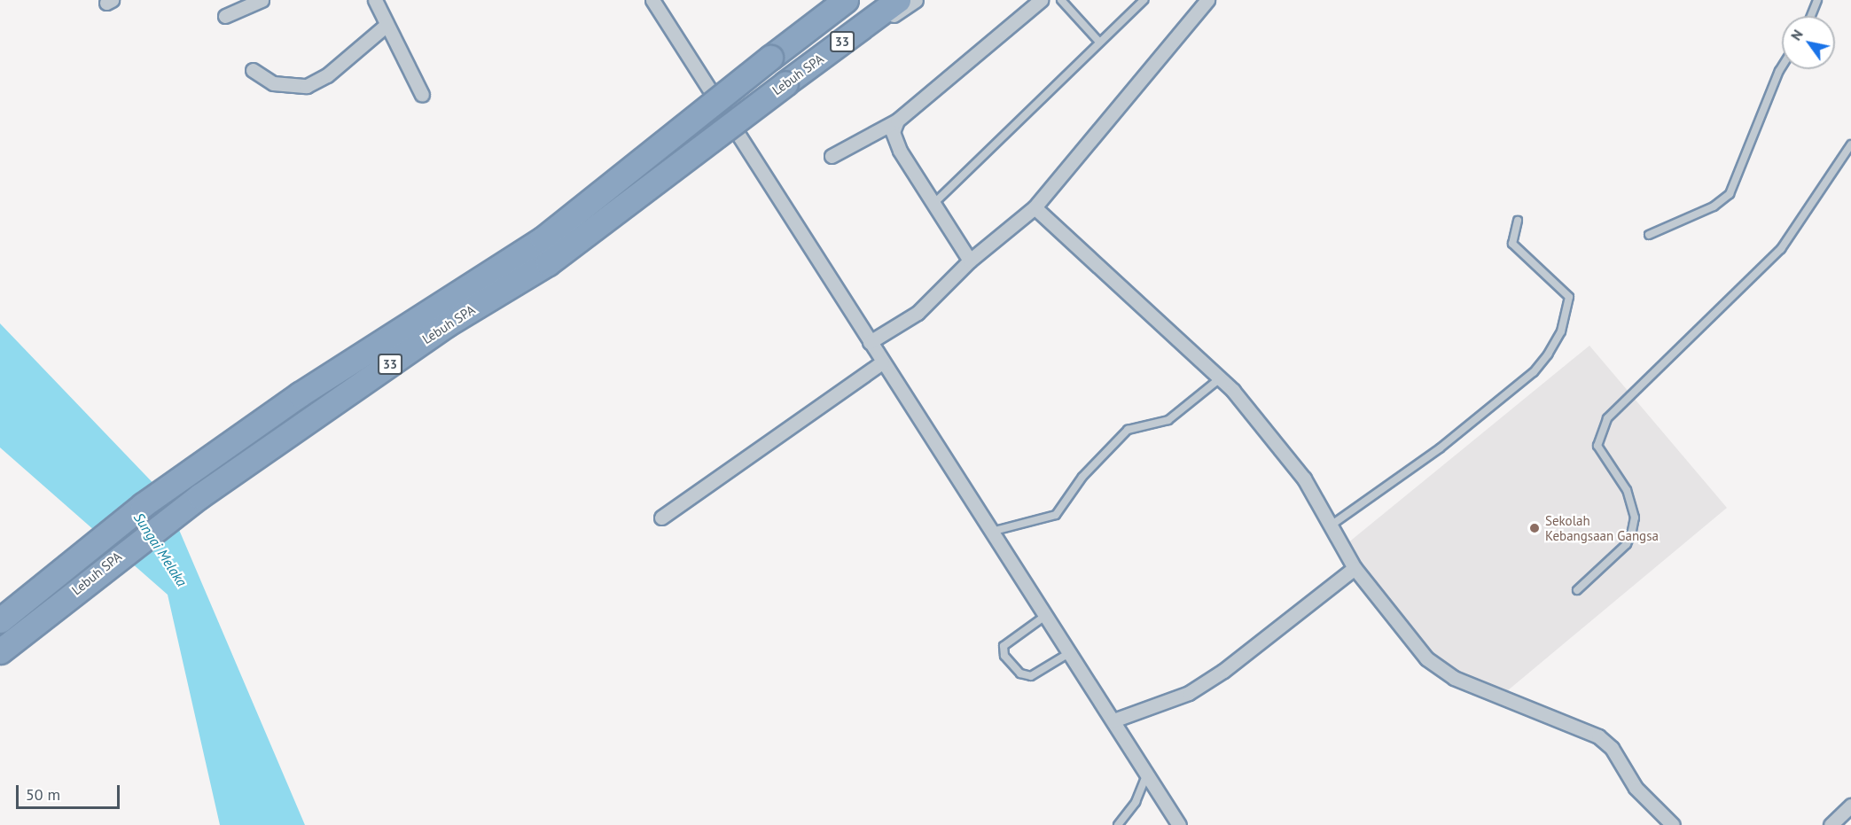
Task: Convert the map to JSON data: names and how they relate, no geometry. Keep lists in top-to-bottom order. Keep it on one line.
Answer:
{"streets":{"highway":["33","Lebuh SPA"]},"water":["Sungai Melaka"],"places":["Sekolah Kebangsaan Gangsa"],"scale_bar":"50 m","north":"top left"}
